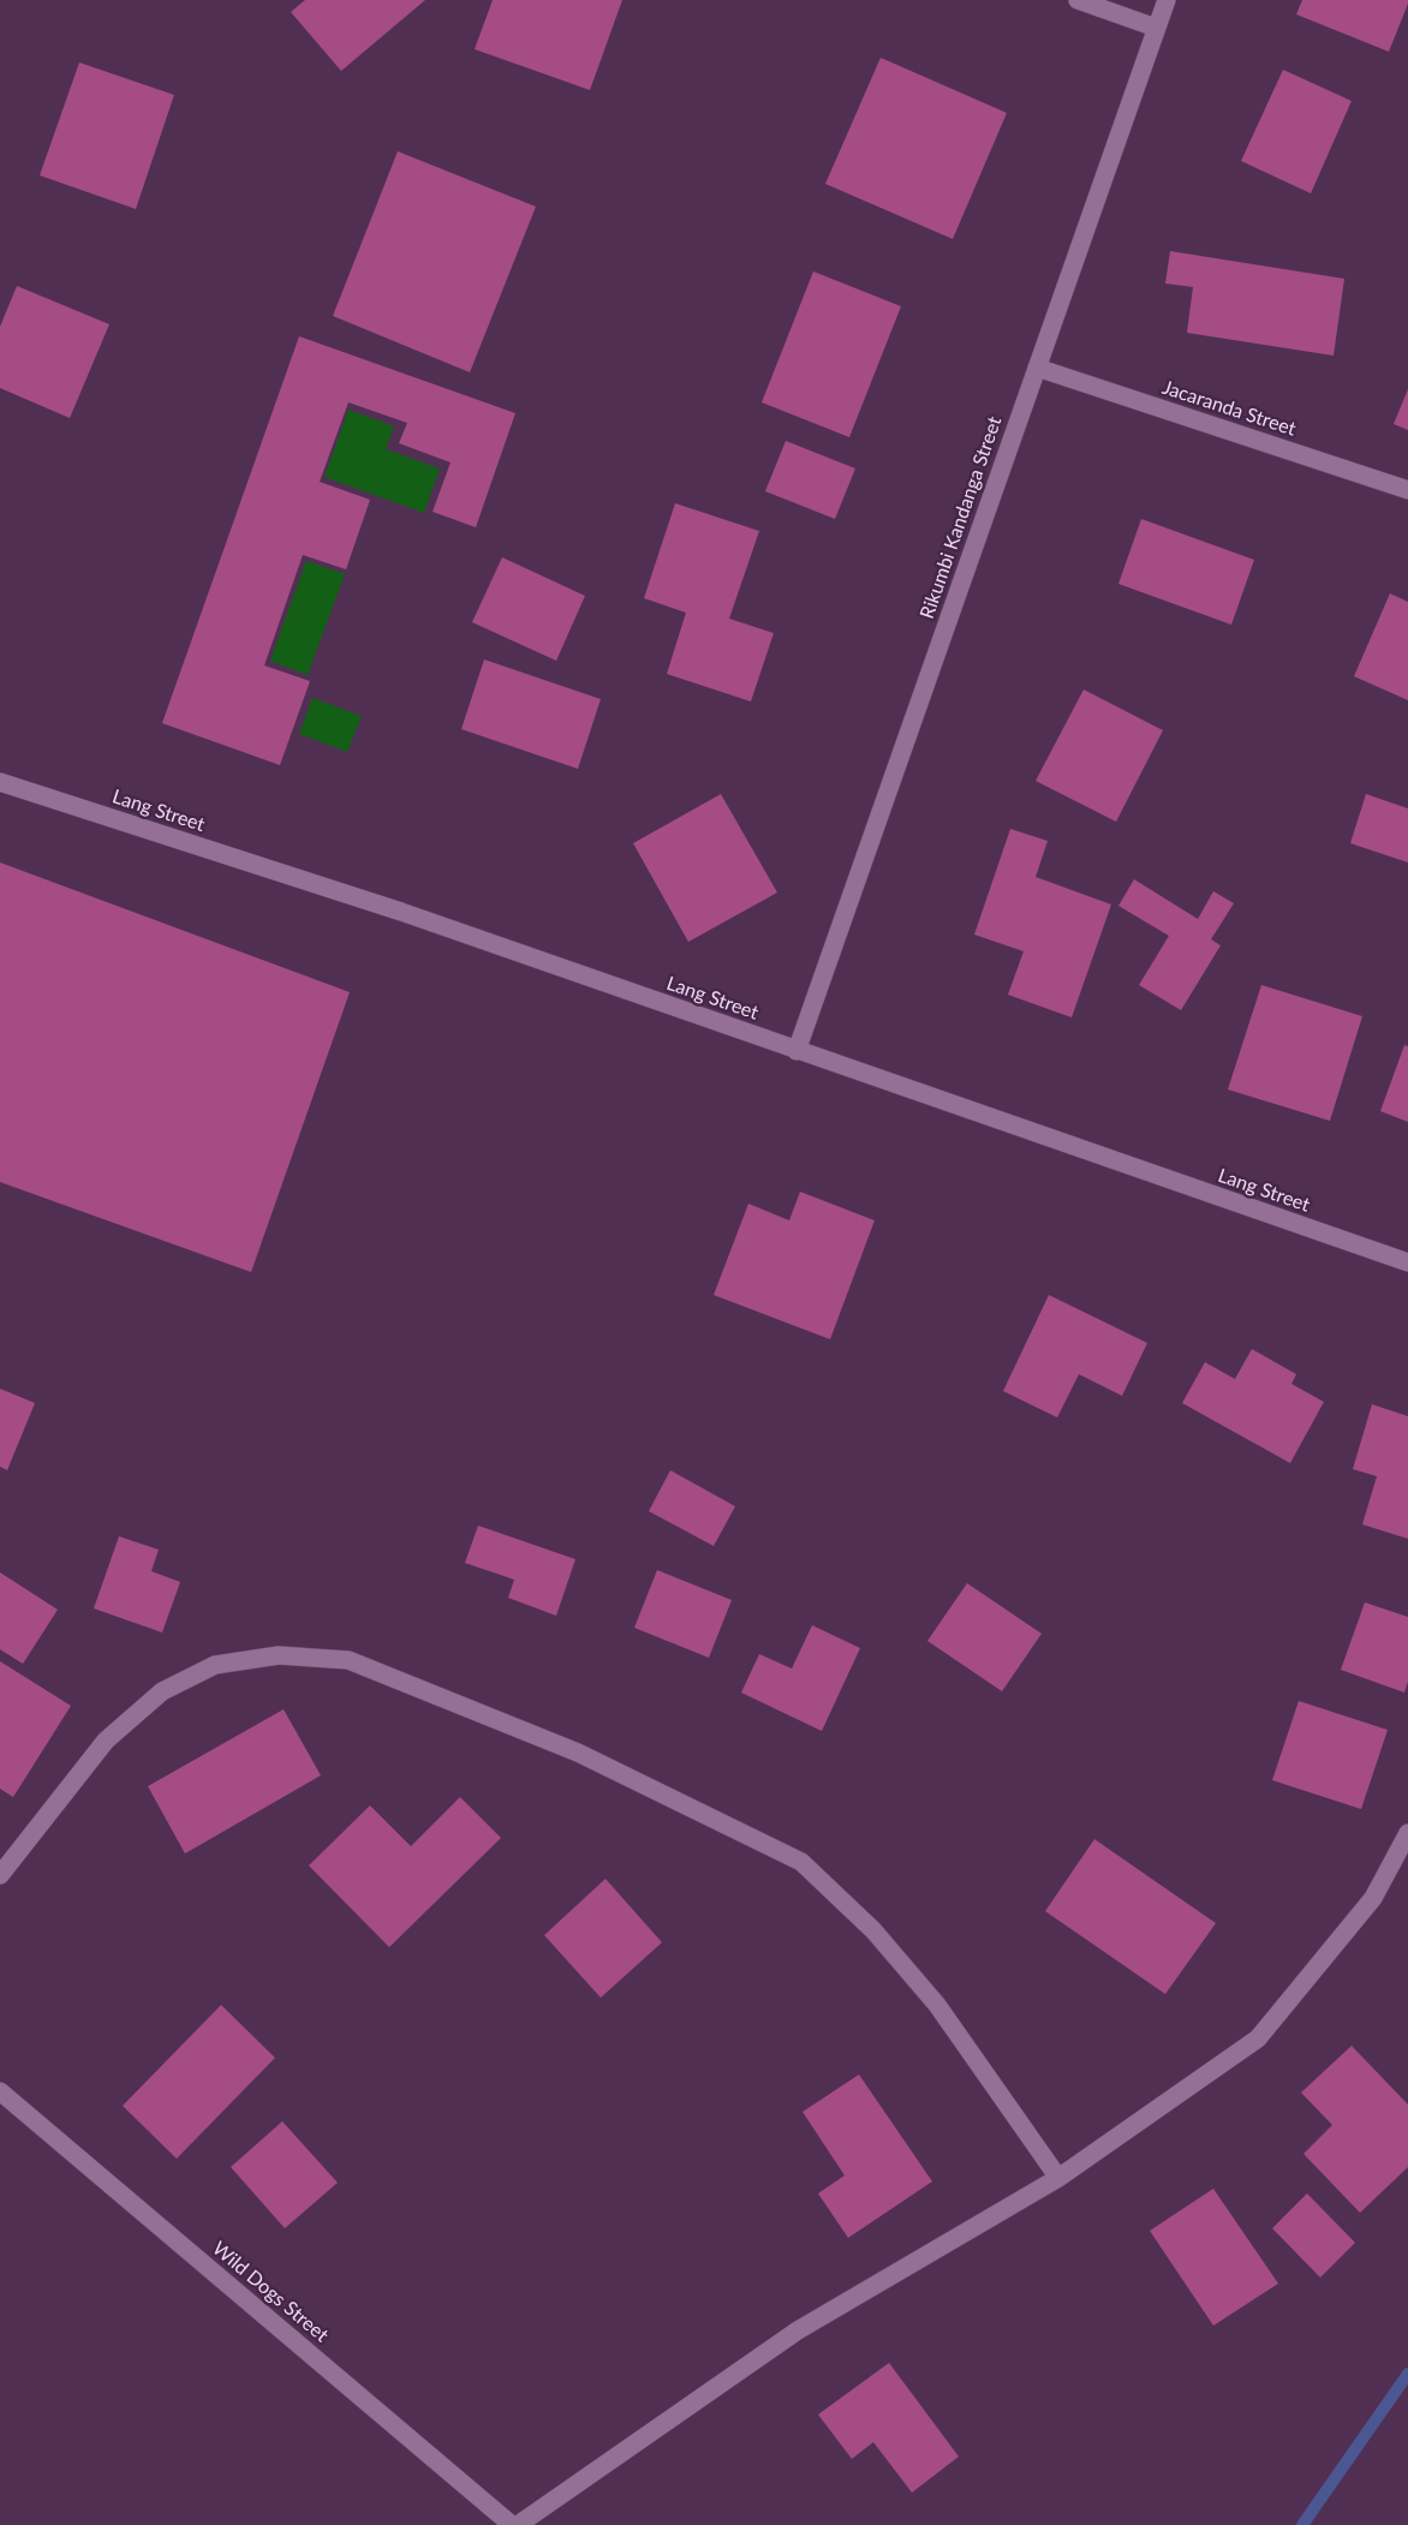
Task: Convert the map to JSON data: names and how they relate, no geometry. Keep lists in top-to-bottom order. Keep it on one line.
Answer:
{"streets":{"street":["Jacaranda Street","Rikumbi Kandanga Street","Lang Street","Wild Dogs Street"]},"crossings":[["Jacaranda Street","Rikumbi Kandanga Street"],["Rikumbi Kandanga Street","Lang Street"]]}
